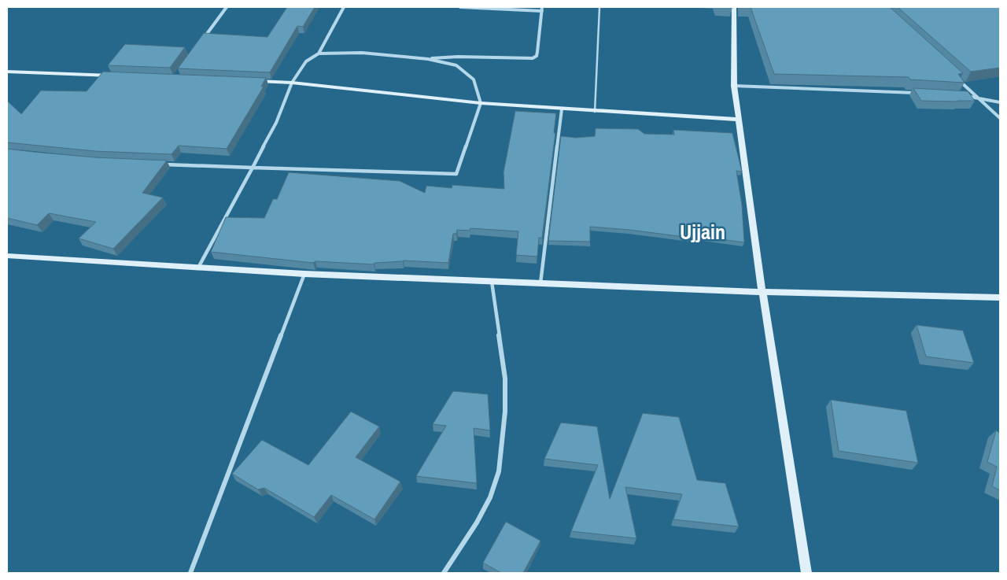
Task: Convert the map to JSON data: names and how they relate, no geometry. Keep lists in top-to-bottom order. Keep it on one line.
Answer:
{"districts":["Ujjain"]}
